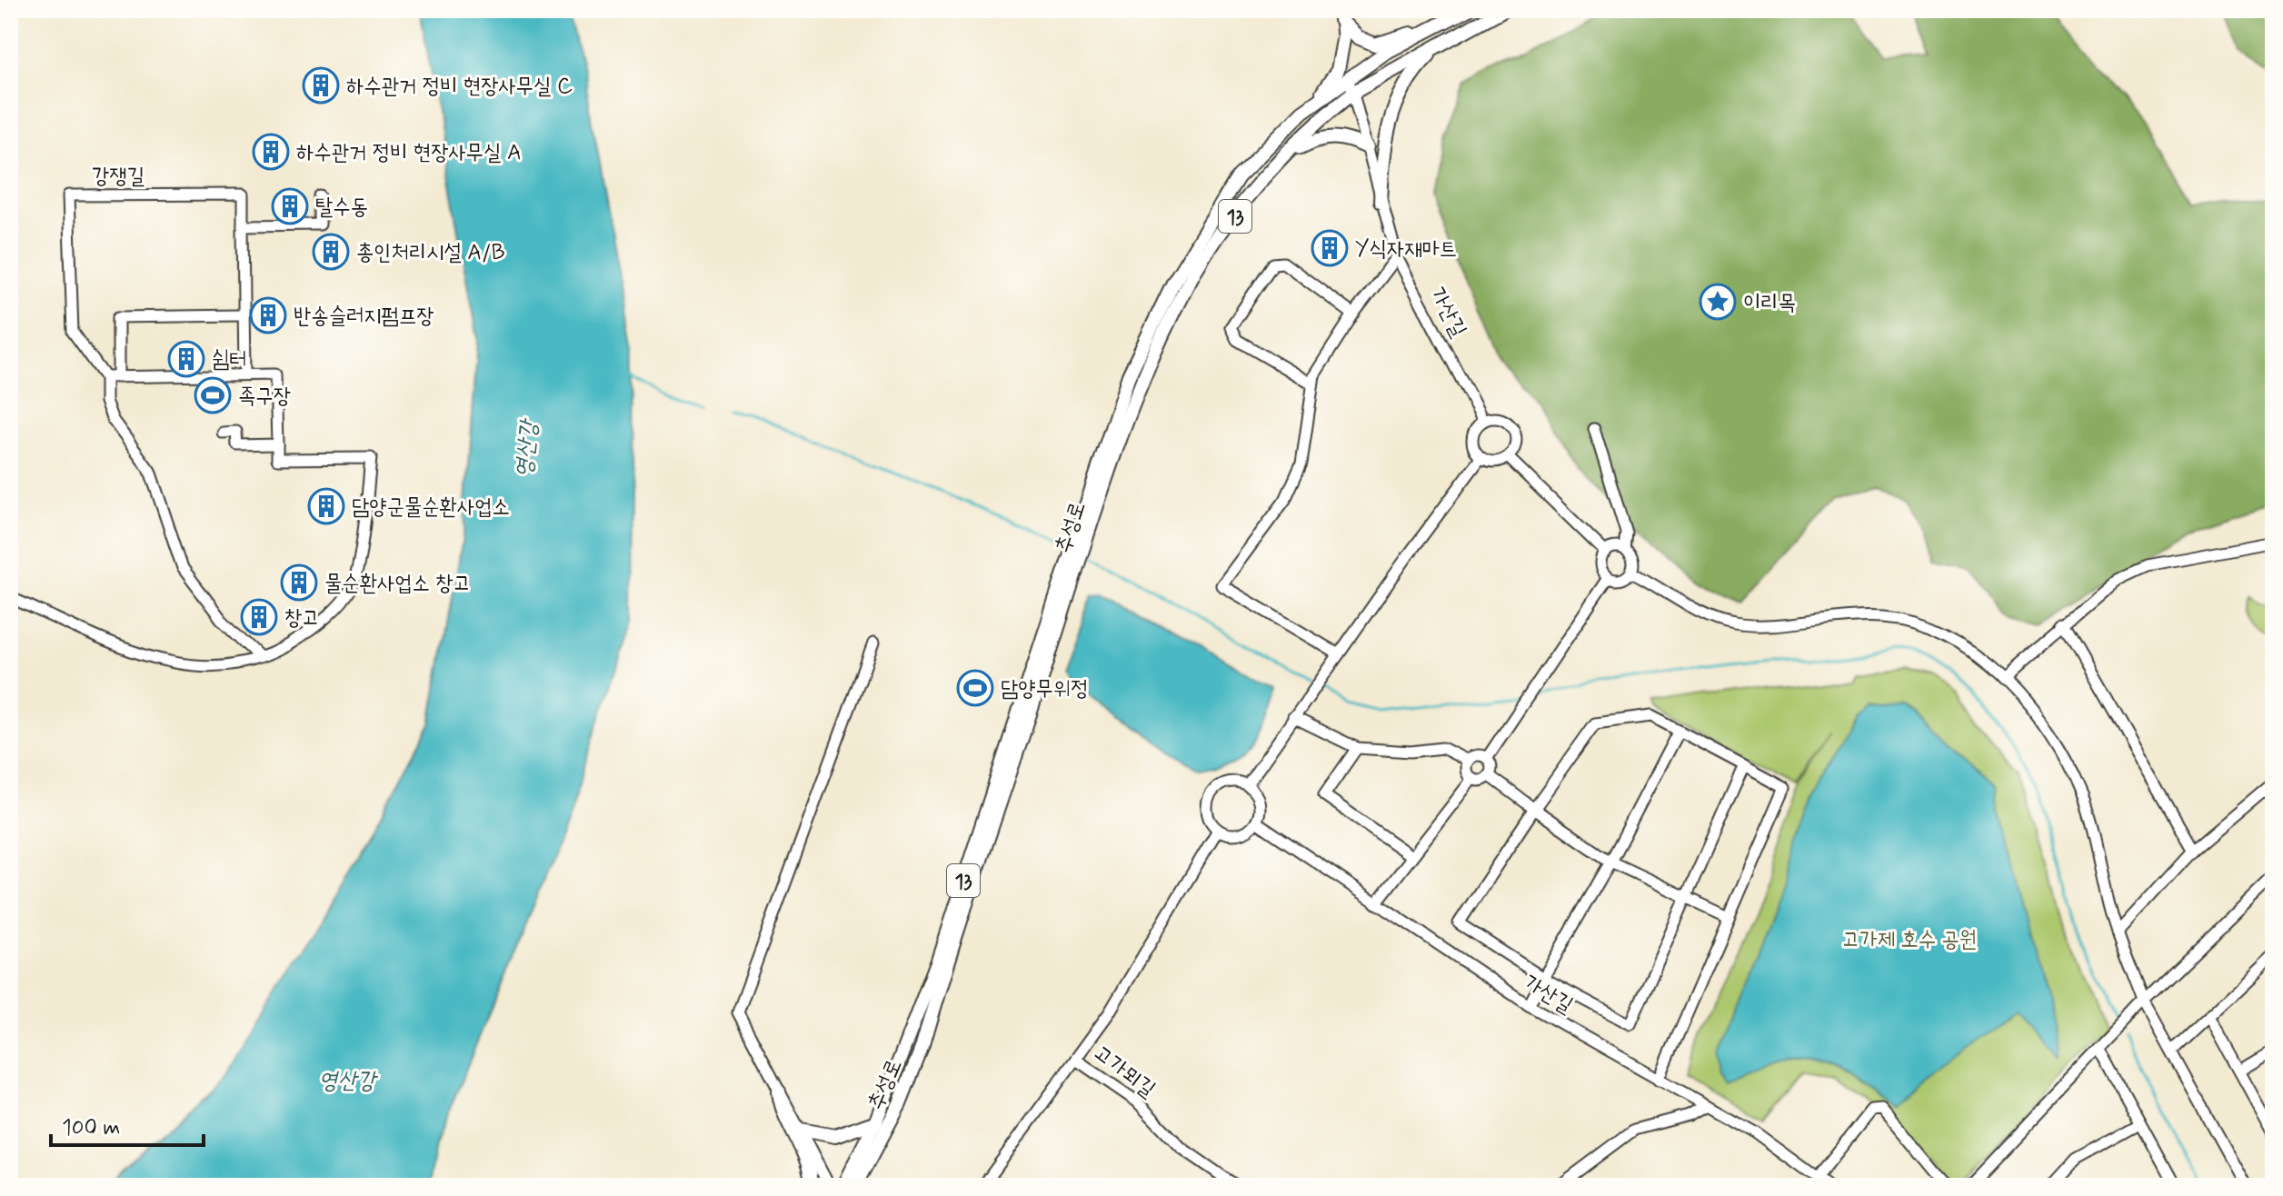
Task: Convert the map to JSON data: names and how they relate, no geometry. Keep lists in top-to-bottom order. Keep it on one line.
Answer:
{"streets":{"main road":["13","추성로"],"street":["강쟁길","가산길","고가뫼길"]},"crossings":[["가산길","추성로"]],"water":["영산강"],"parks":["고가제 호수 공원"],"places":{"building":["하수관거 정비 현장사무실 C","하수관거 정비 현장사무실 A","탈수동","Y식자재마트","총인처리시설 A/B","반송슬러지펌프장","쉼터","담양군물순환사업소","물순환사업소 창고","창고"],"place":["이리목"],"sports":["족구장","담양무위정"]},"scale_bar":"100 m"}
